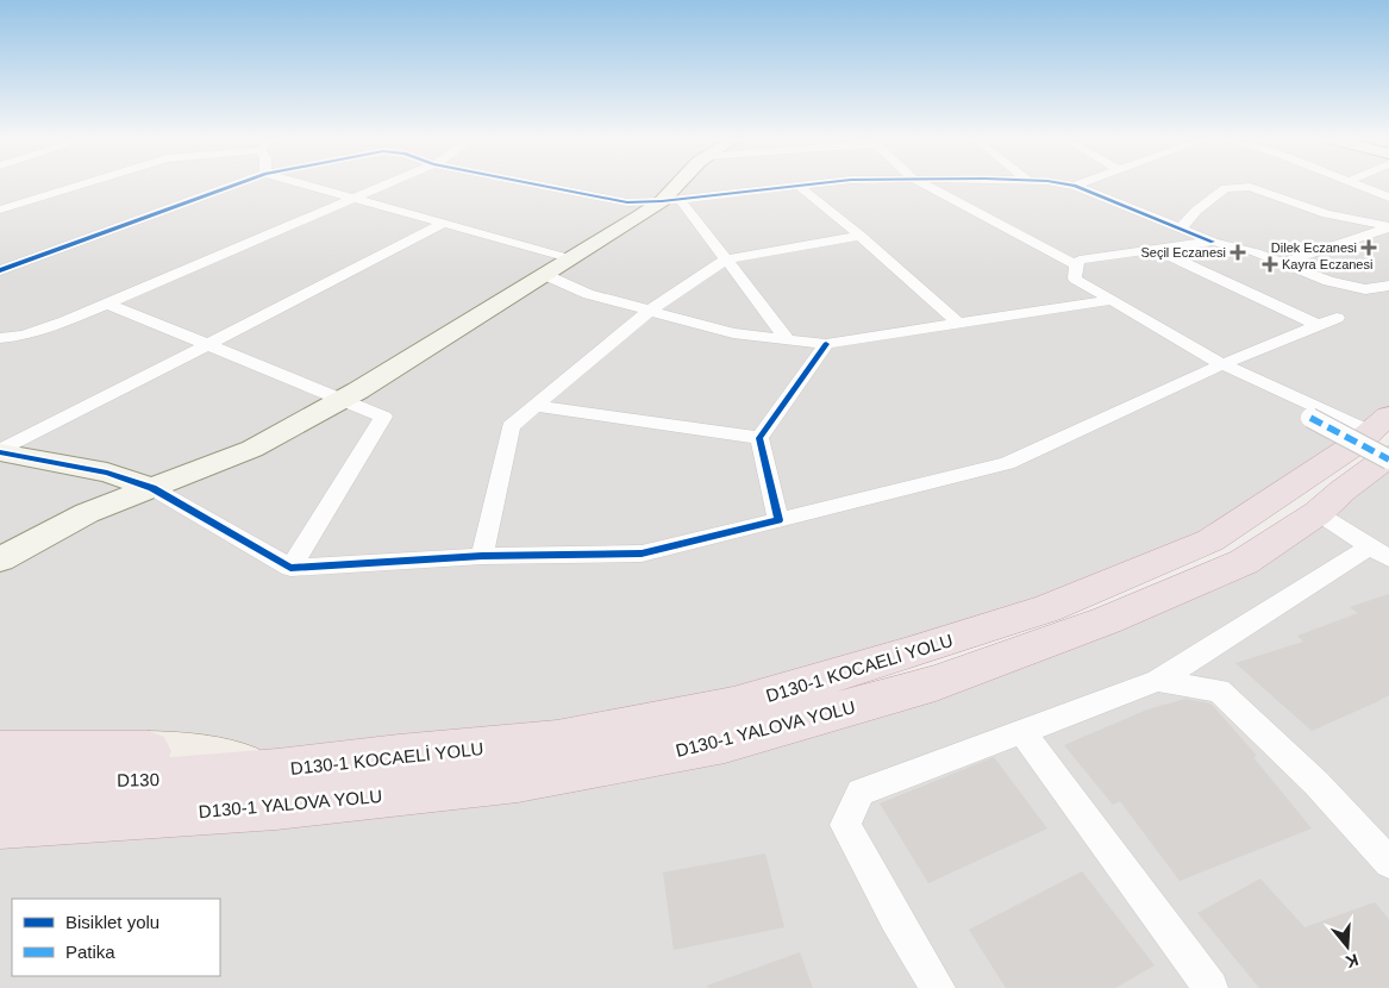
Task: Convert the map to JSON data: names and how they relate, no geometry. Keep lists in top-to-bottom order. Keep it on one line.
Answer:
{"streets":{"highway":["D130-1 KOCAELİ YOLU","D130-1 YALOVA YOLU","D130"]},"crossings":[["D130-1 KOCAELİ YOLU","D130-1 YALOVA YOLU"],["D130-1 KOCAELİ YOLU","D130"],["D130-1 YALOVA YOLU","D130"]],"places":{"health":["Dilek Eczanesi","Seçil Eczanesi","Kayra Eczanesi"]},"legend":["Bisiklet yolu","Patika"],"north":"bottom"}
